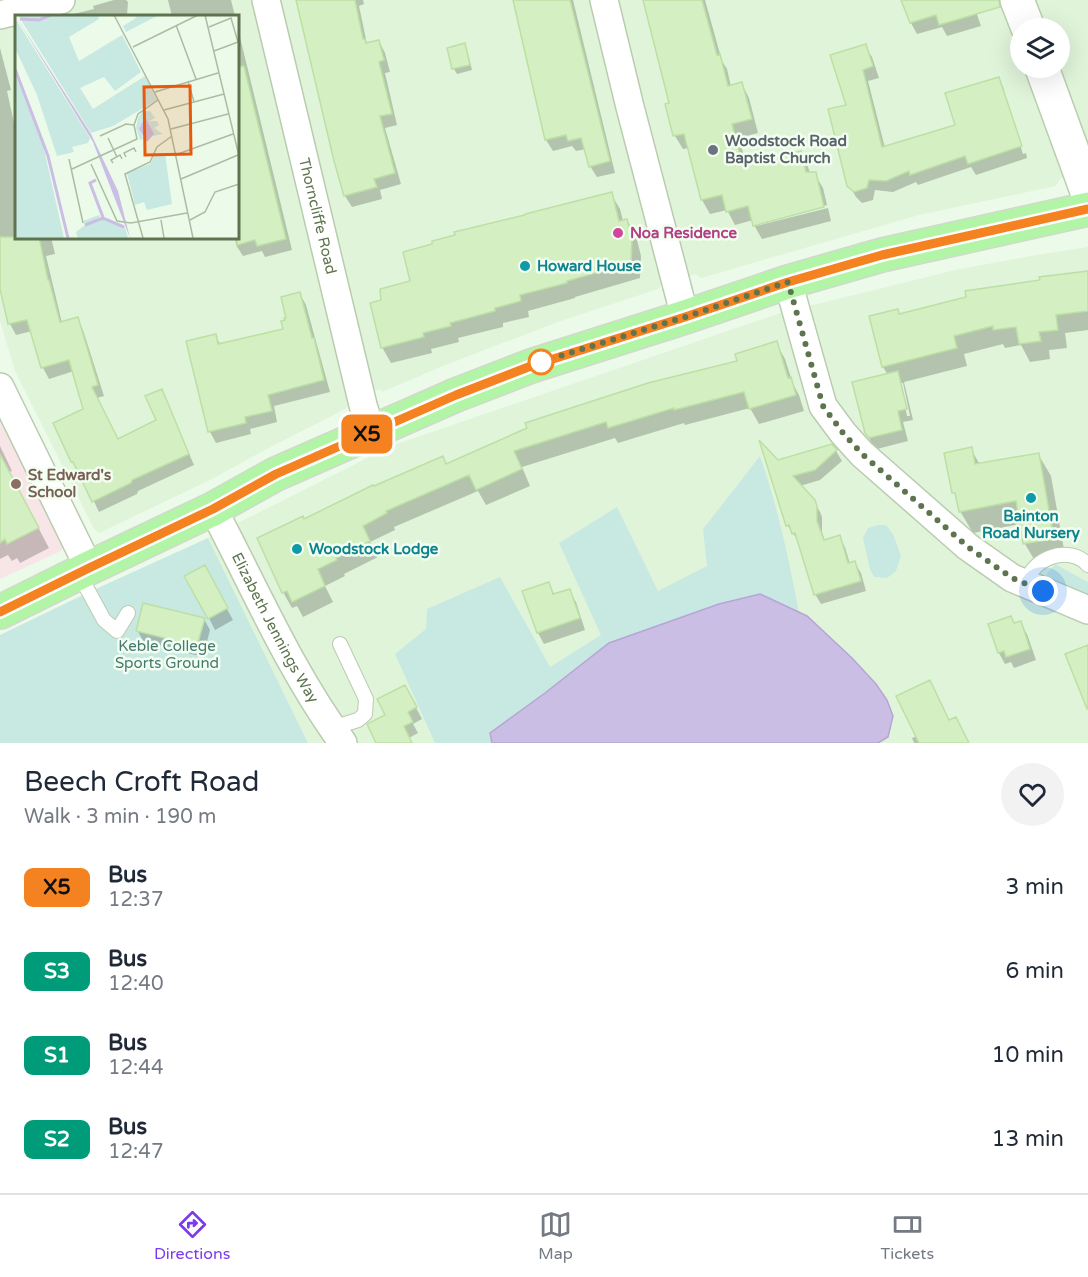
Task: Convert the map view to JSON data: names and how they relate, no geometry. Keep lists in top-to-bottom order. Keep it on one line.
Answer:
{"streets":{"street":["Thorncliffe Road","Elizabeth Jennings Way"]},"parks":["Keble College Sports Ground"],"places":["Woodstock Road Baptist Church","Noa Residence","Howard House","St Edward's School","Bainton Road Nursery","Woodstock Lodge"],"lines":["bus line X5"],"page":{"on_map":"X5","heading":["Beech Croft Road","Walk · 3 min · 190 m"],"list":[{"mark":"X5","name":"Bus","note":"12:37","value":"3 min"},{"mark":"S3","name":"Bus","note":"12:40","value":"6 min"},{"mark":"S1","name":"Bus","note":"12:44","value":"10 min"},{"mark":"S2","name":"Bus","note":"12:47","value":"13 min"}],"tabs":["Directions","Map","Tickets"]}}
